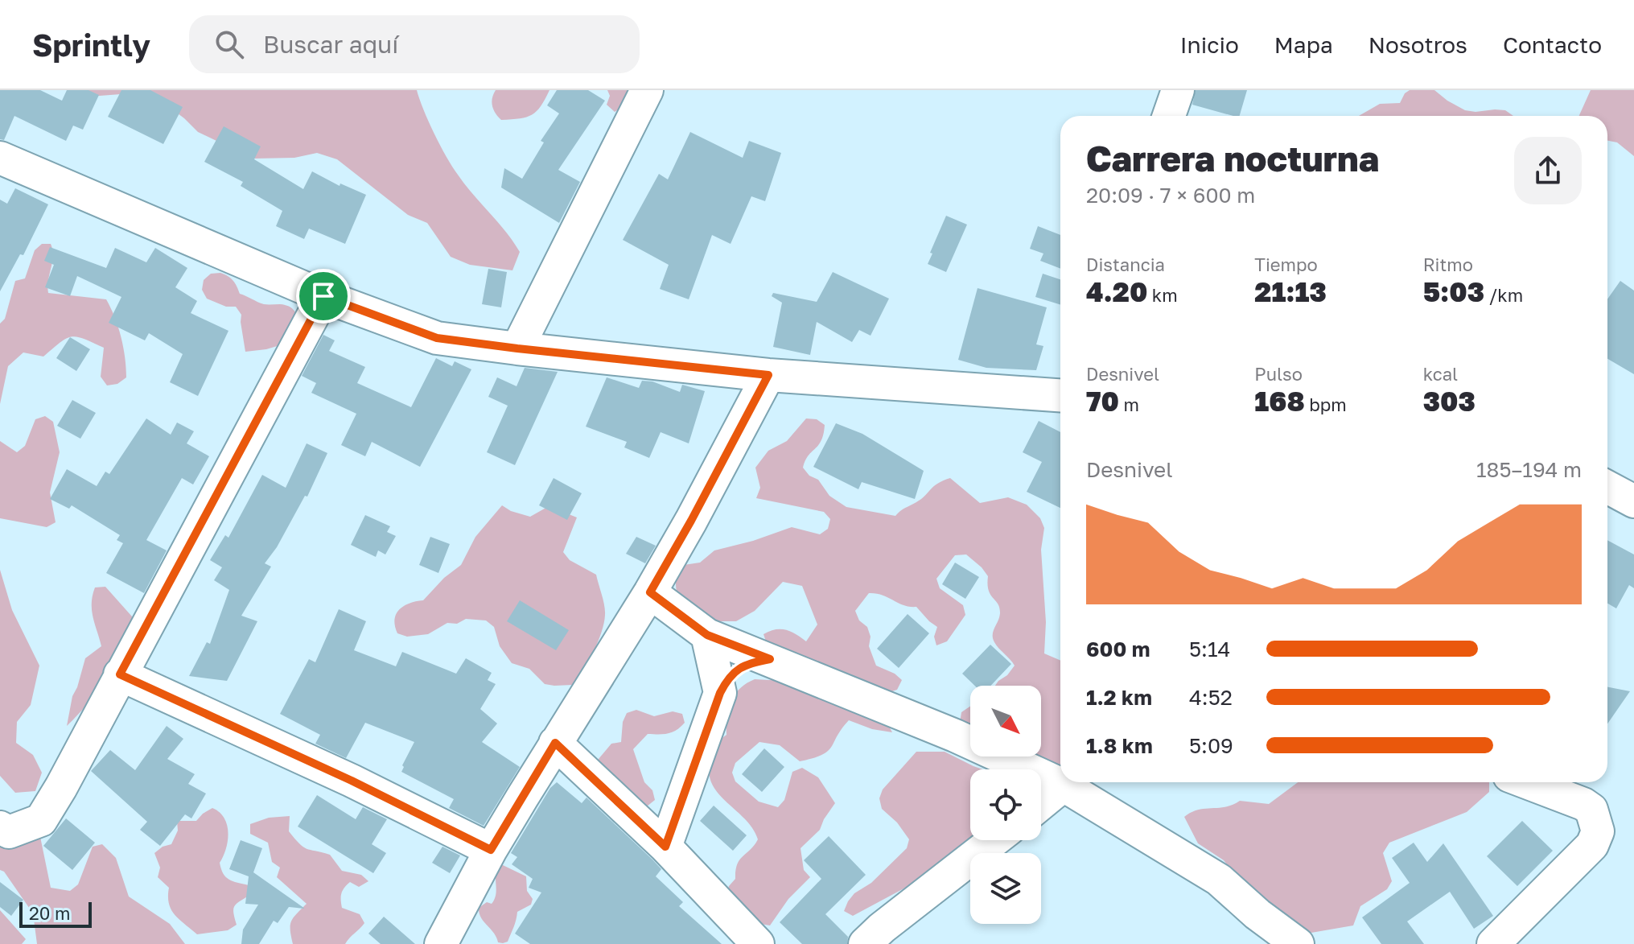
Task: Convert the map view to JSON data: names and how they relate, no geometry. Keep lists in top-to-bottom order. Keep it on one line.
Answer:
{"scale_bar":"20 m","north":"bottom right","page":{"header":"Sprintly","search":"Buscar aquí","nav":["Inicio","Mapa","Nosotros","Contacto"],"heading":["Carrera nocturna","20:09 · 7 × 600 m"],"stats":[["Distancia","4.20 km"],["Tiempo","21:13"],["Ritmo","5:03 /km"],["Desnivel","70 m"],["Pulso","168 bpm"],["kcal","303"]],"chart":["Desnivel","185–194 m"],"list":[{"name":"600 m","note":"5:14"},{"name":"1.2 km","note":"4:52"},{"name":"1.8 km","note":"5:09"}],"scale":"20 m"}}
